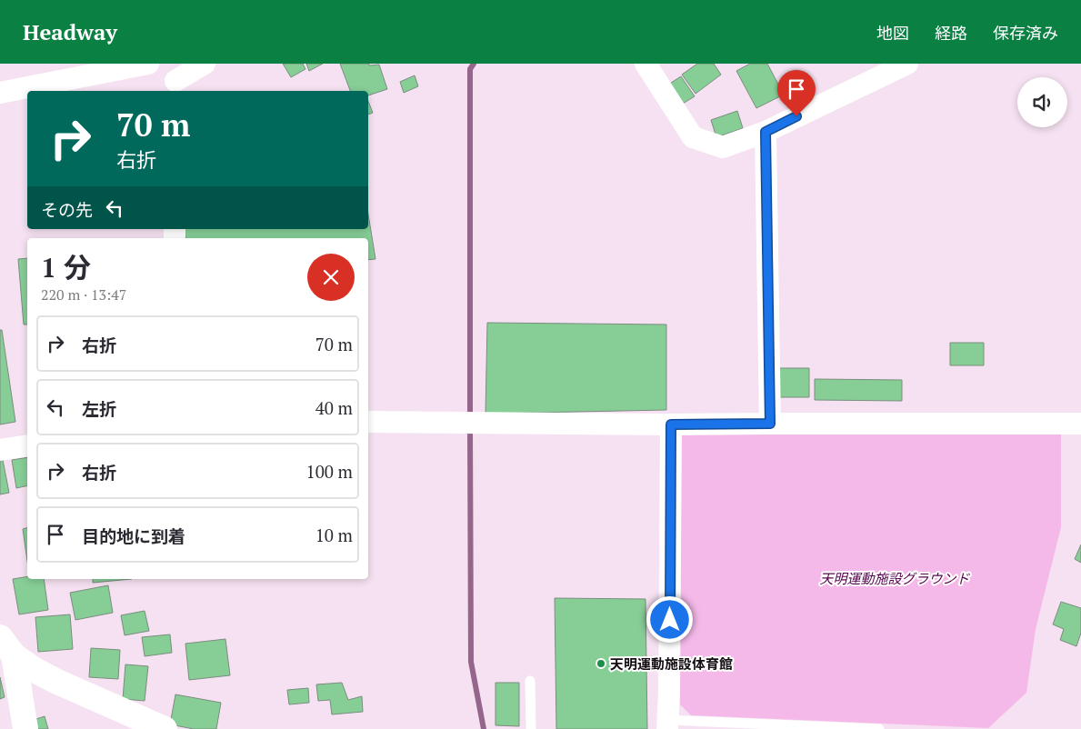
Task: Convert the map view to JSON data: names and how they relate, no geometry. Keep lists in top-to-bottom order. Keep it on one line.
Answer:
{"parks":["天明運動施設グラウンド"],"places":["天明運動施設体育館"],"page":{"header":"Headway","nav":["地図","経路","保存済み"],"turn":["70 m","右折"],"then":"その先","heading":["1 分","220 m · 13:47"],"list":[{"name":"右折","value":"70 m"},{"name":"左折","value":"40 m"},{"name":"右折","value":"100 m"},{"name":"目的地に到着","value":"10 m"}]}}
